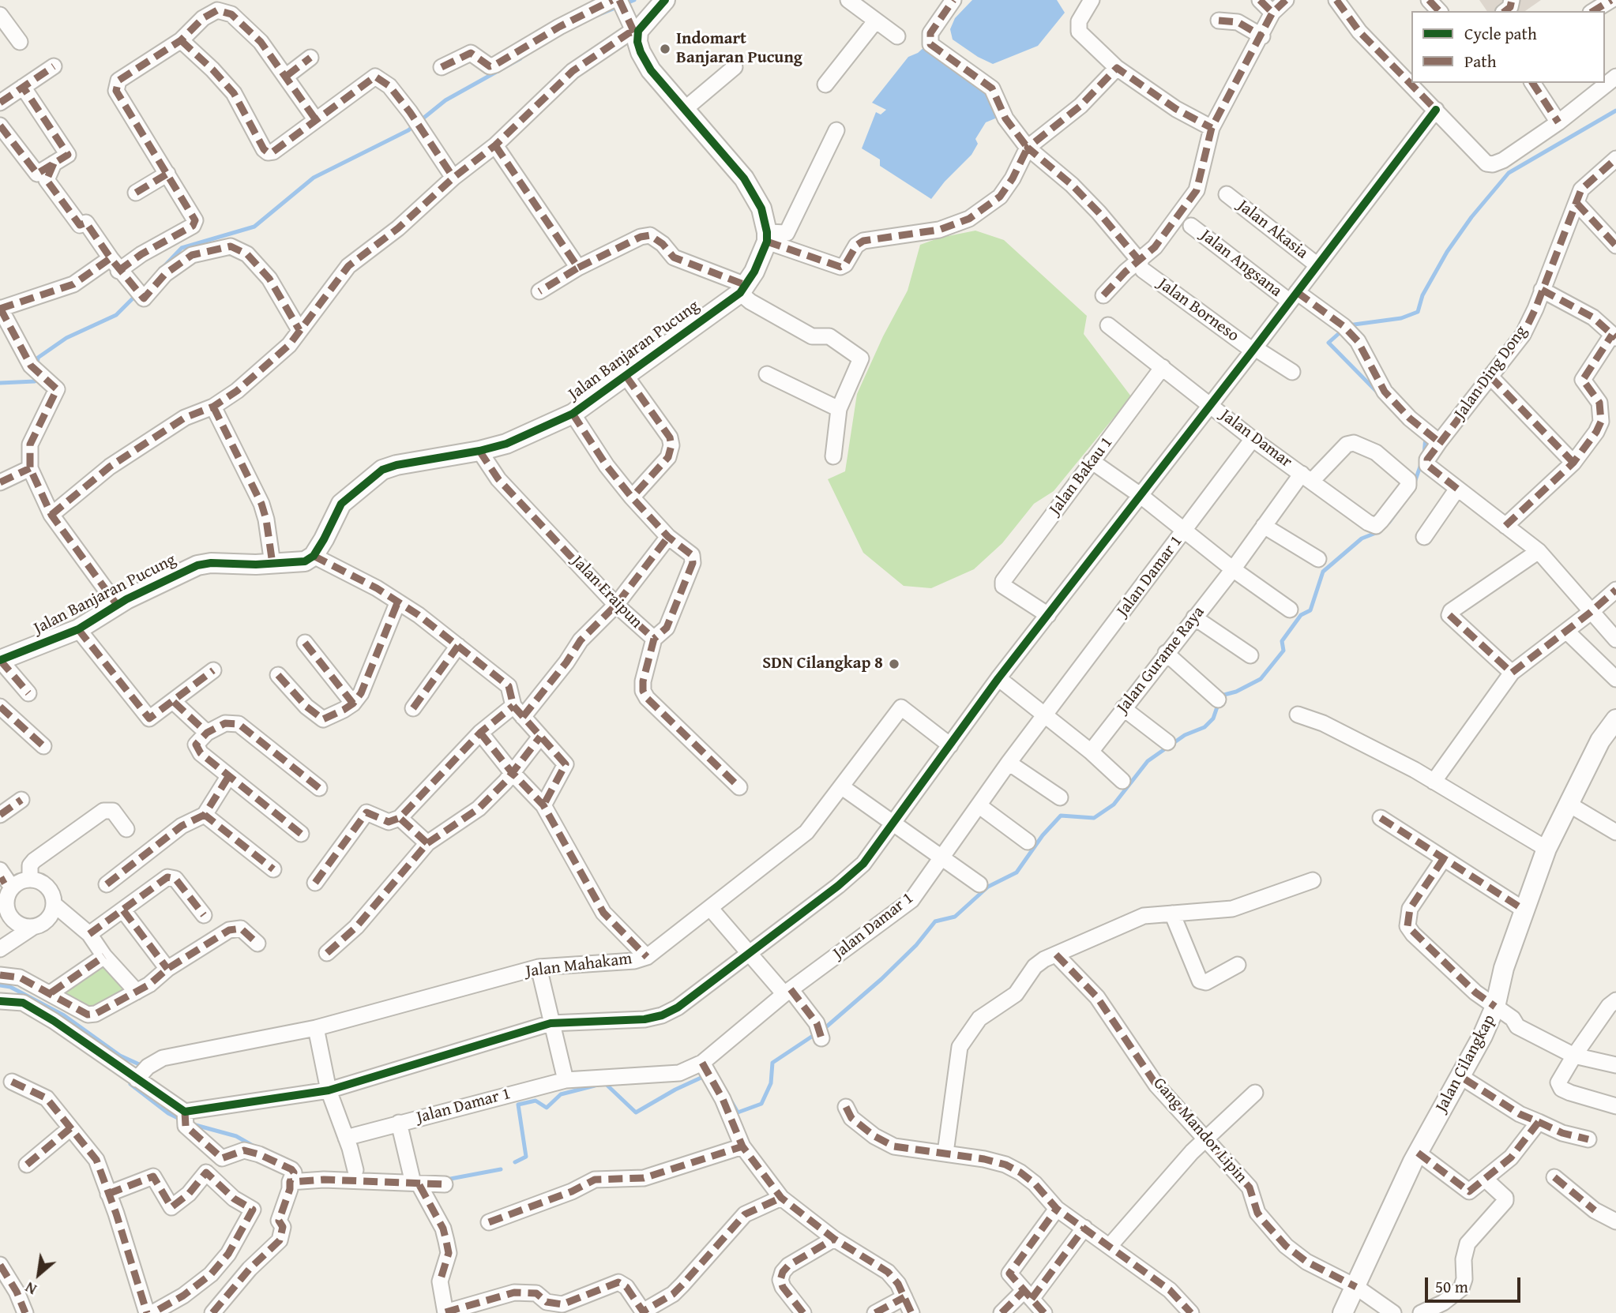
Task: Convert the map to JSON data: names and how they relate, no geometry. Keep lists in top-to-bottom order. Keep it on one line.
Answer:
{"streets":{"street":["Jalan Akasia","Jalan Angsana","Jalan Borneso","Jalan Banjaran Pucung","Jalan Ding Dong","Jalan Damar","Jalan Bakau 1","Jalan Damar 1","Jalan Eraipun","Jalan Gurame Raya","Jalan Mahakam","Jalan Cilangkap","Gang Mandor Lipin"]},"crossings":[["Jalan Angsana","Jalan Ding Dong"],["Jalan Banjaran Pucung","Jalan Eraipun"],["Jalan Damar","Jalan Bakau 1"],["Jalan Damar","Jalan Damar 1"],["Jalan Damar","Jalan Gurame Raya"],["Jalan Cilangkap","Gang Mandor Lipin"]],"places":["Indomart Banjaran Pucung","SDN Cilangkap 8"],"legend":["Cycle path","Path"],"scale_bar":"50 m","north":"bottom left"}
